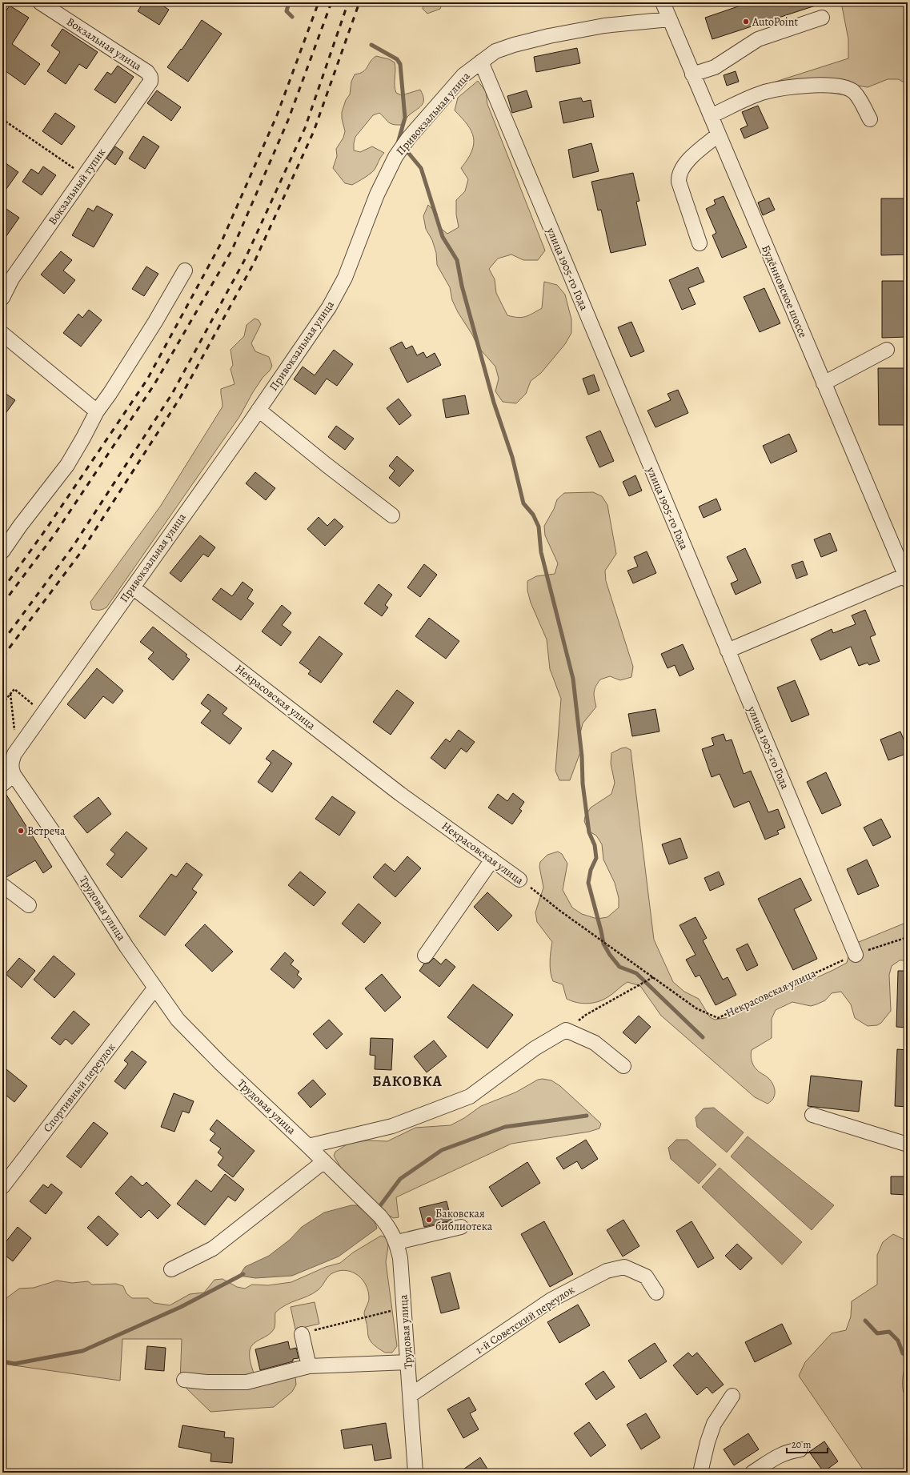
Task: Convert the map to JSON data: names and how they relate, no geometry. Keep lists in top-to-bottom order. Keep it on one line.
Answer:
{"streets":{"street":["Вокзальная улица","Привокзальная улица","Вокзальный тупик","улица 1905-го Года","Будённовское шоссе","Некрасовская улица","Трудовая улица","Спортивный переулок","1-й Советский переулок"]},"crossings":[["Вокзальная улица","Вокзальный тупик"],["Привокзальная улица","улица 1905-го Года"],["Привокзальная улица","Будённовское шоссе"],["Привокзальная улица","Некрасовская улица"],["Привокзальная улица","Трудовая улица"],["улица 1905-го Года","Некрасовская улица"],["Трудовая улица","Спортивный переулок"],["Трудовая улица","1-й Советский переулок"]],"districts":["БАКОВКА"],"places":["AutoPoint","Встреча","Баковская библиотека"],"scale_bar":"20 m"}
